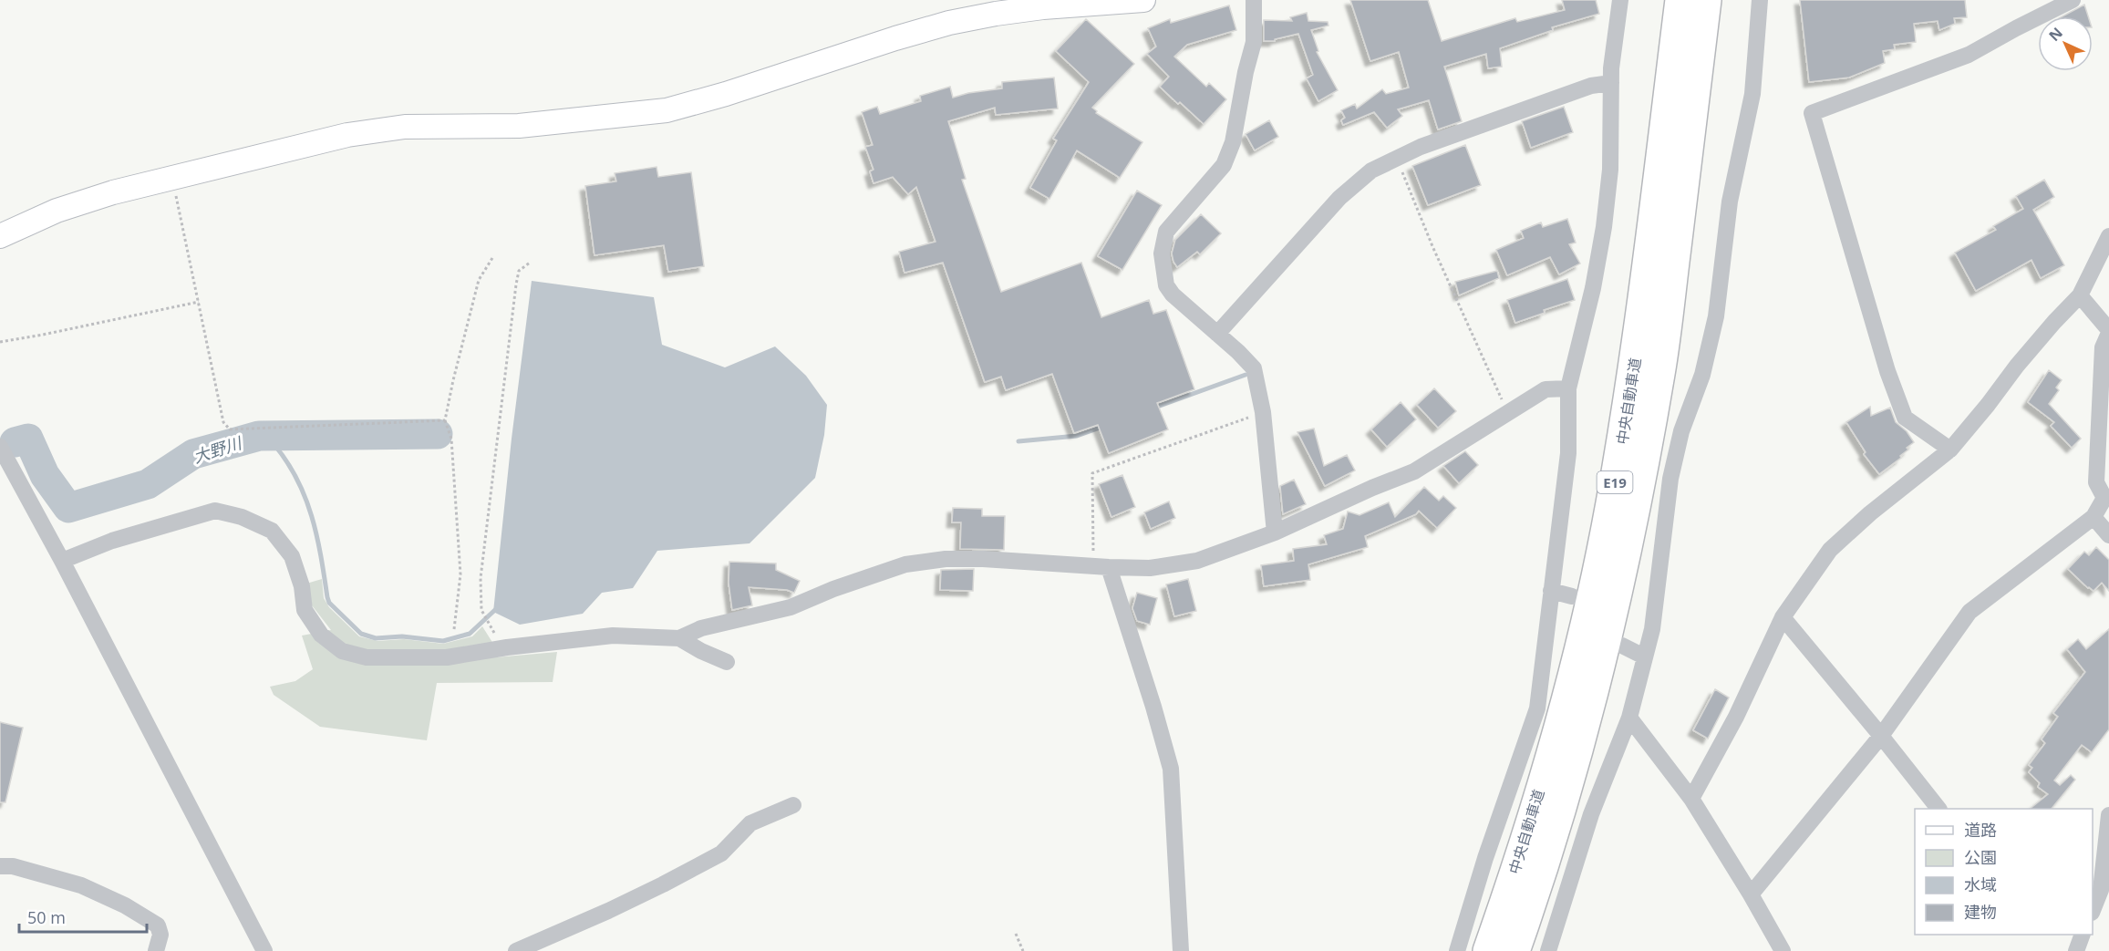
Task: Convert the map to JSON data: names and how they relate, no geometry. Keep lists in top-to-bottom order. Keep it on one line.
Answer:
{"streets":{"highway":["中央自動車道","E19"]},"water":["大野川"],"legend":["道路","公園","水域","建物"],"scale_bar":"50 m","north":"top left"}
